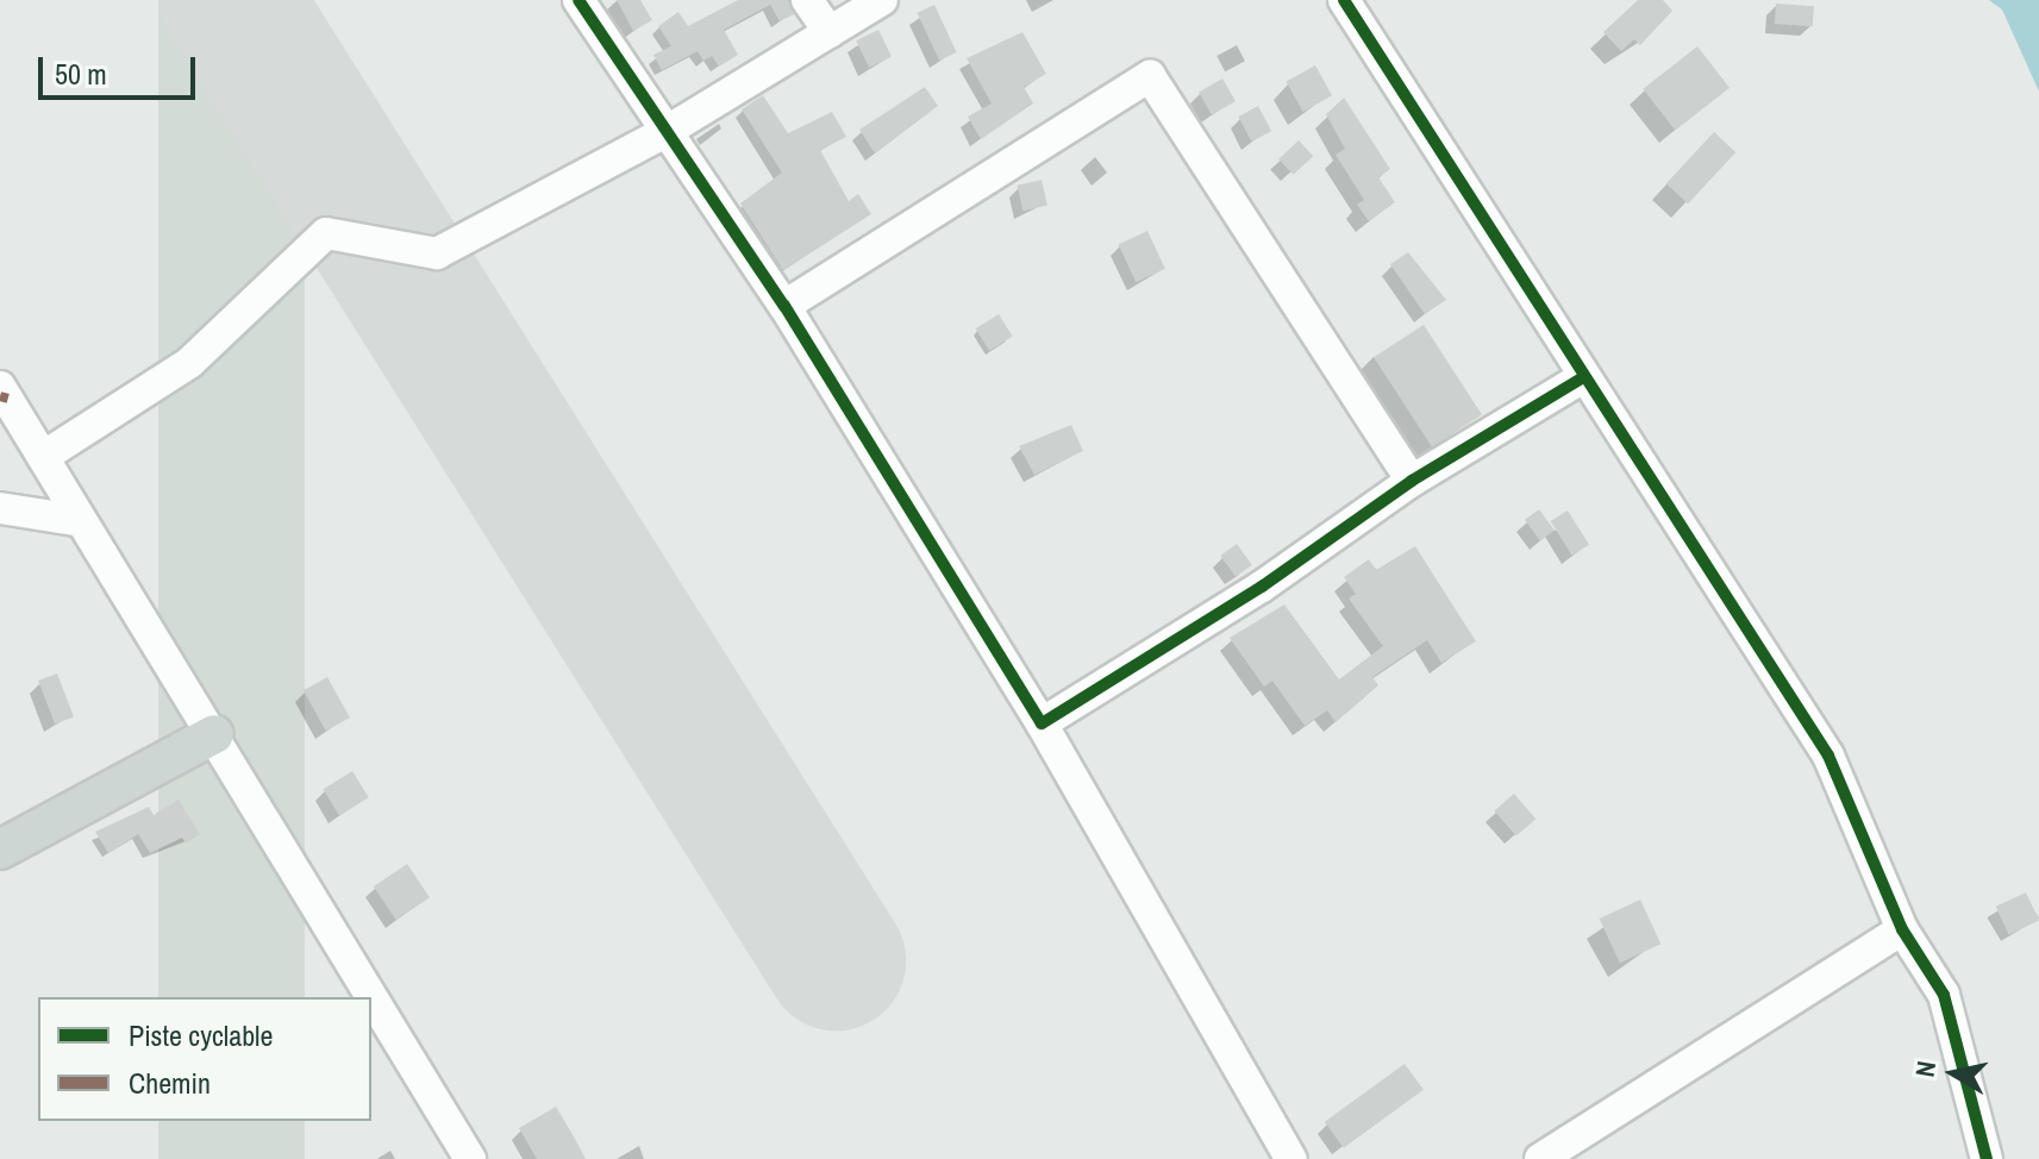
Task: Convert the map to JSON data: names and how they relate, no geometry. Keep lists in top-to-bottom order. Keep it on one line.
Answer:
{"legend":["Piste cyclable","Chemin"],"scale_bar":"50 m","north":"left"}
